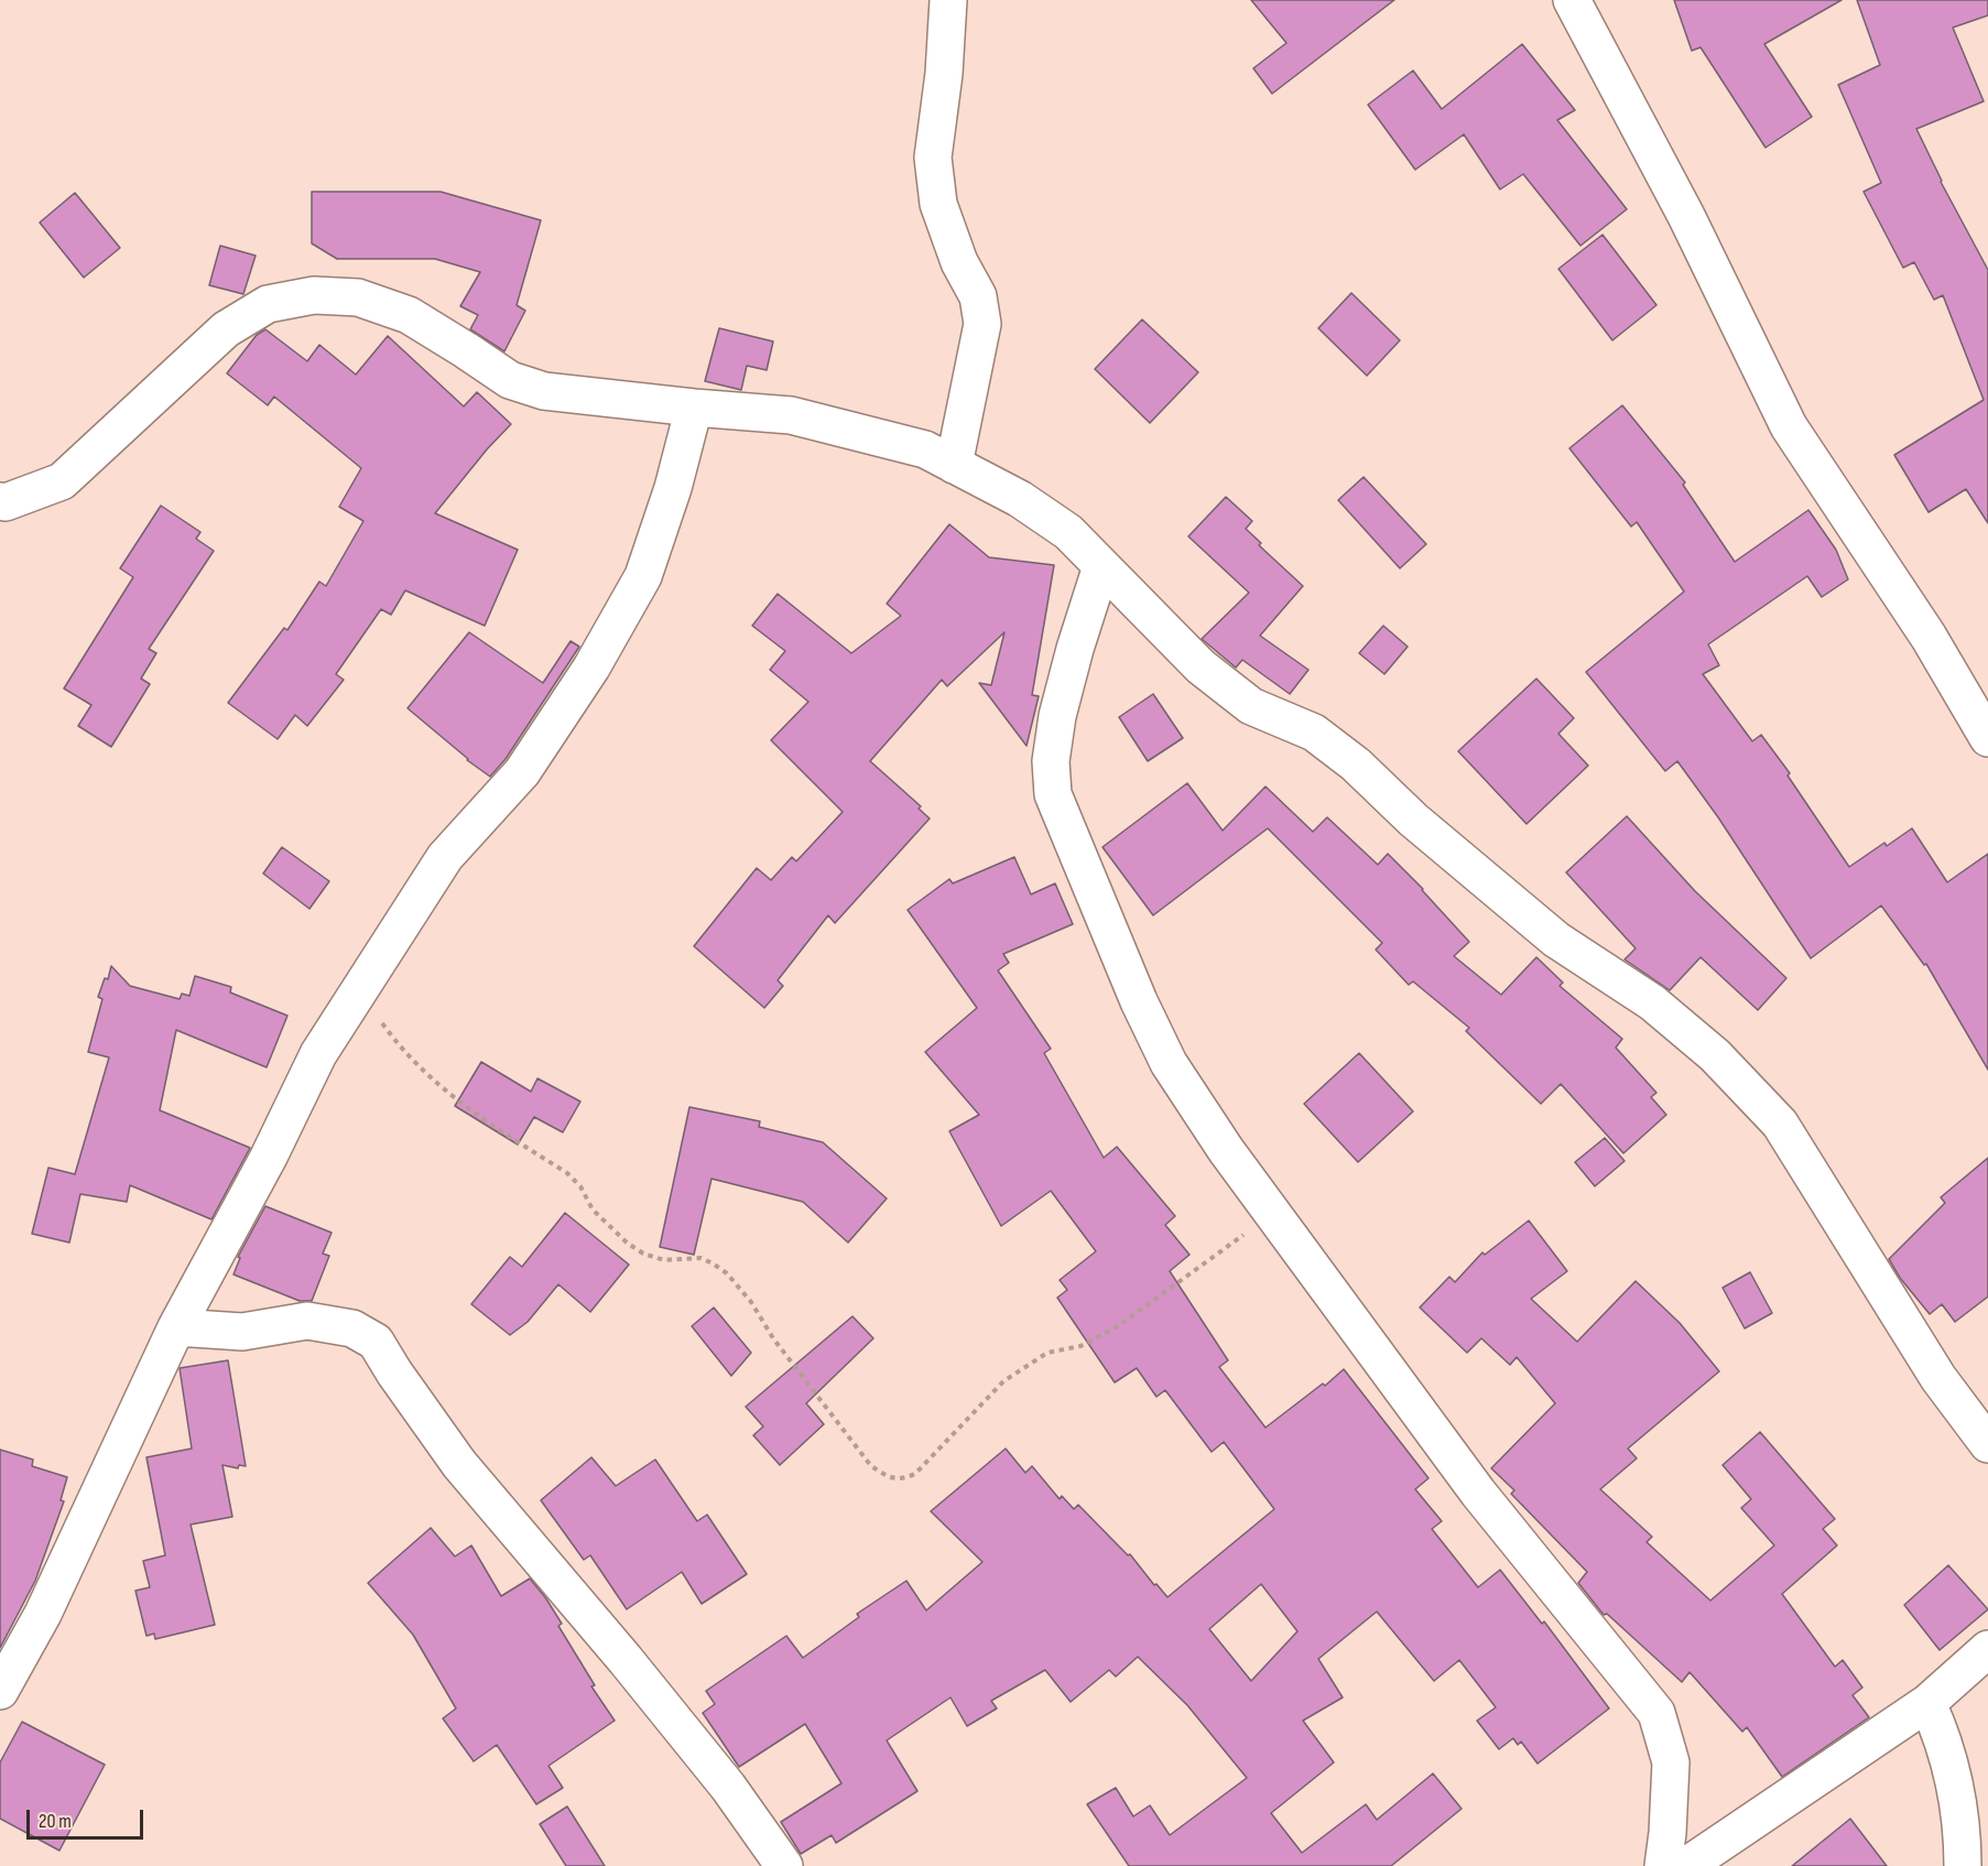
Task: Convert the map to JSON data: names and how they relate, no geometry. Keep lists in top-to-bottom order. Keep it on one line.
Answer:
{"scale_bar":"20 m"}
